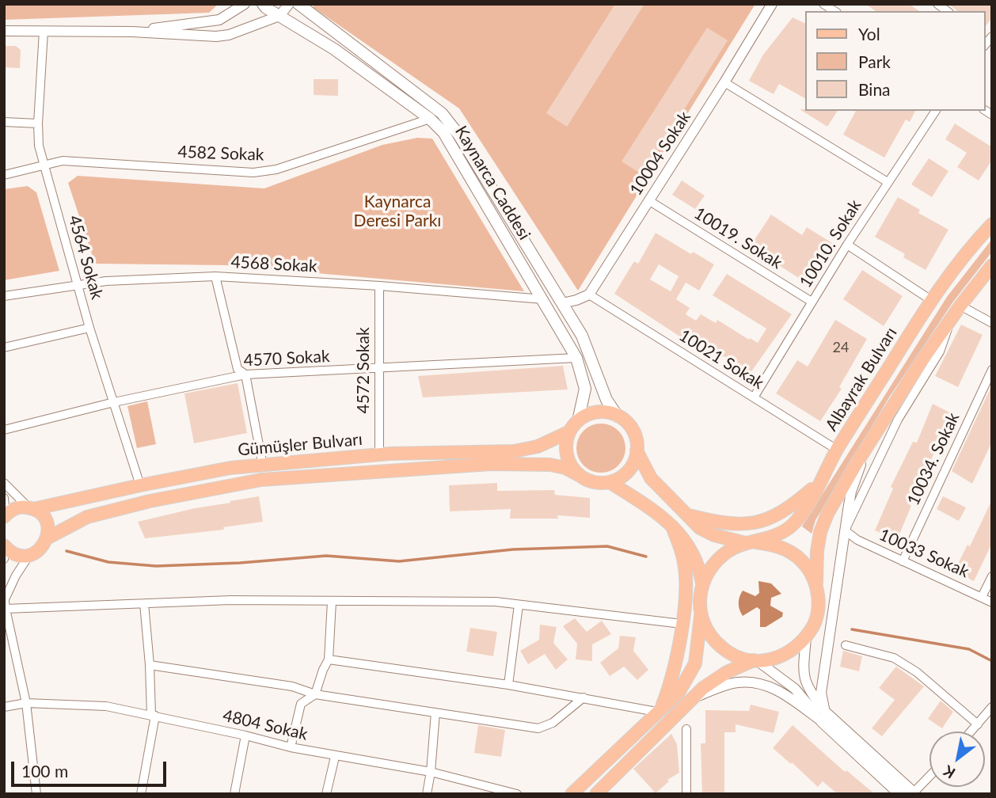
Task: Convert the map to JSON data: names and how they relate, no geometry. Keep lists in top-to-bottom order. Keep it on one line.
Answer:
{"streets":{"main road":["Kaynarca Caddesi","Albayrak Bulvarı","Gümüşler Bulvarı"],"street":["4582 Sokak","10004 Sokak","10019. Sokak","10010. Sokak","4564 Sokak","4568 Sokak","4570 Sokak","10021 Sokak","4572 Sokak","10034. Sokak","10033 Sokak","4804 Sokak"]},"crossings":[["4582 Sokak","Kaynarca Caddesi"],["4582 Sokak","4564 Sokak"],["10004 Sokak","10019. Sokak"],["10004 Sokak","10021 Sokak"],["Kaynarca Caddesi","4568 Sokak"],["Kaynarca Caddesi","4570 Sokak"],["Kaynarca Caddesi","Albayrak Bulvarı"],["Kaynarca Caddesi","Gümüşler Bulvarı"],["10019. Sokak","10010. Sokak"],["10010. Sokak","10021 Sokak"],["4564 Sokak","4568 Sokak"],["4564 Sokak","4570 Sokak"],["4564 Sokak","Gümüşler Bulvarı"],["4568 Sokak","4572 Sokak"],["4570 Sokak","4572 Sokak"],["10021 Sokak","Albayrak Bulvarı"],["4572 Sokak","Gümüşler Bulvarı"],["10034. Sokak","10033 Sokak"]],"parks":["Kaynarca Deresi Parkı"],"house_numbers":["24"],"legend":["Yol","Park","Bina"],"scale_bar":"100 m","north":"bottom left"}
